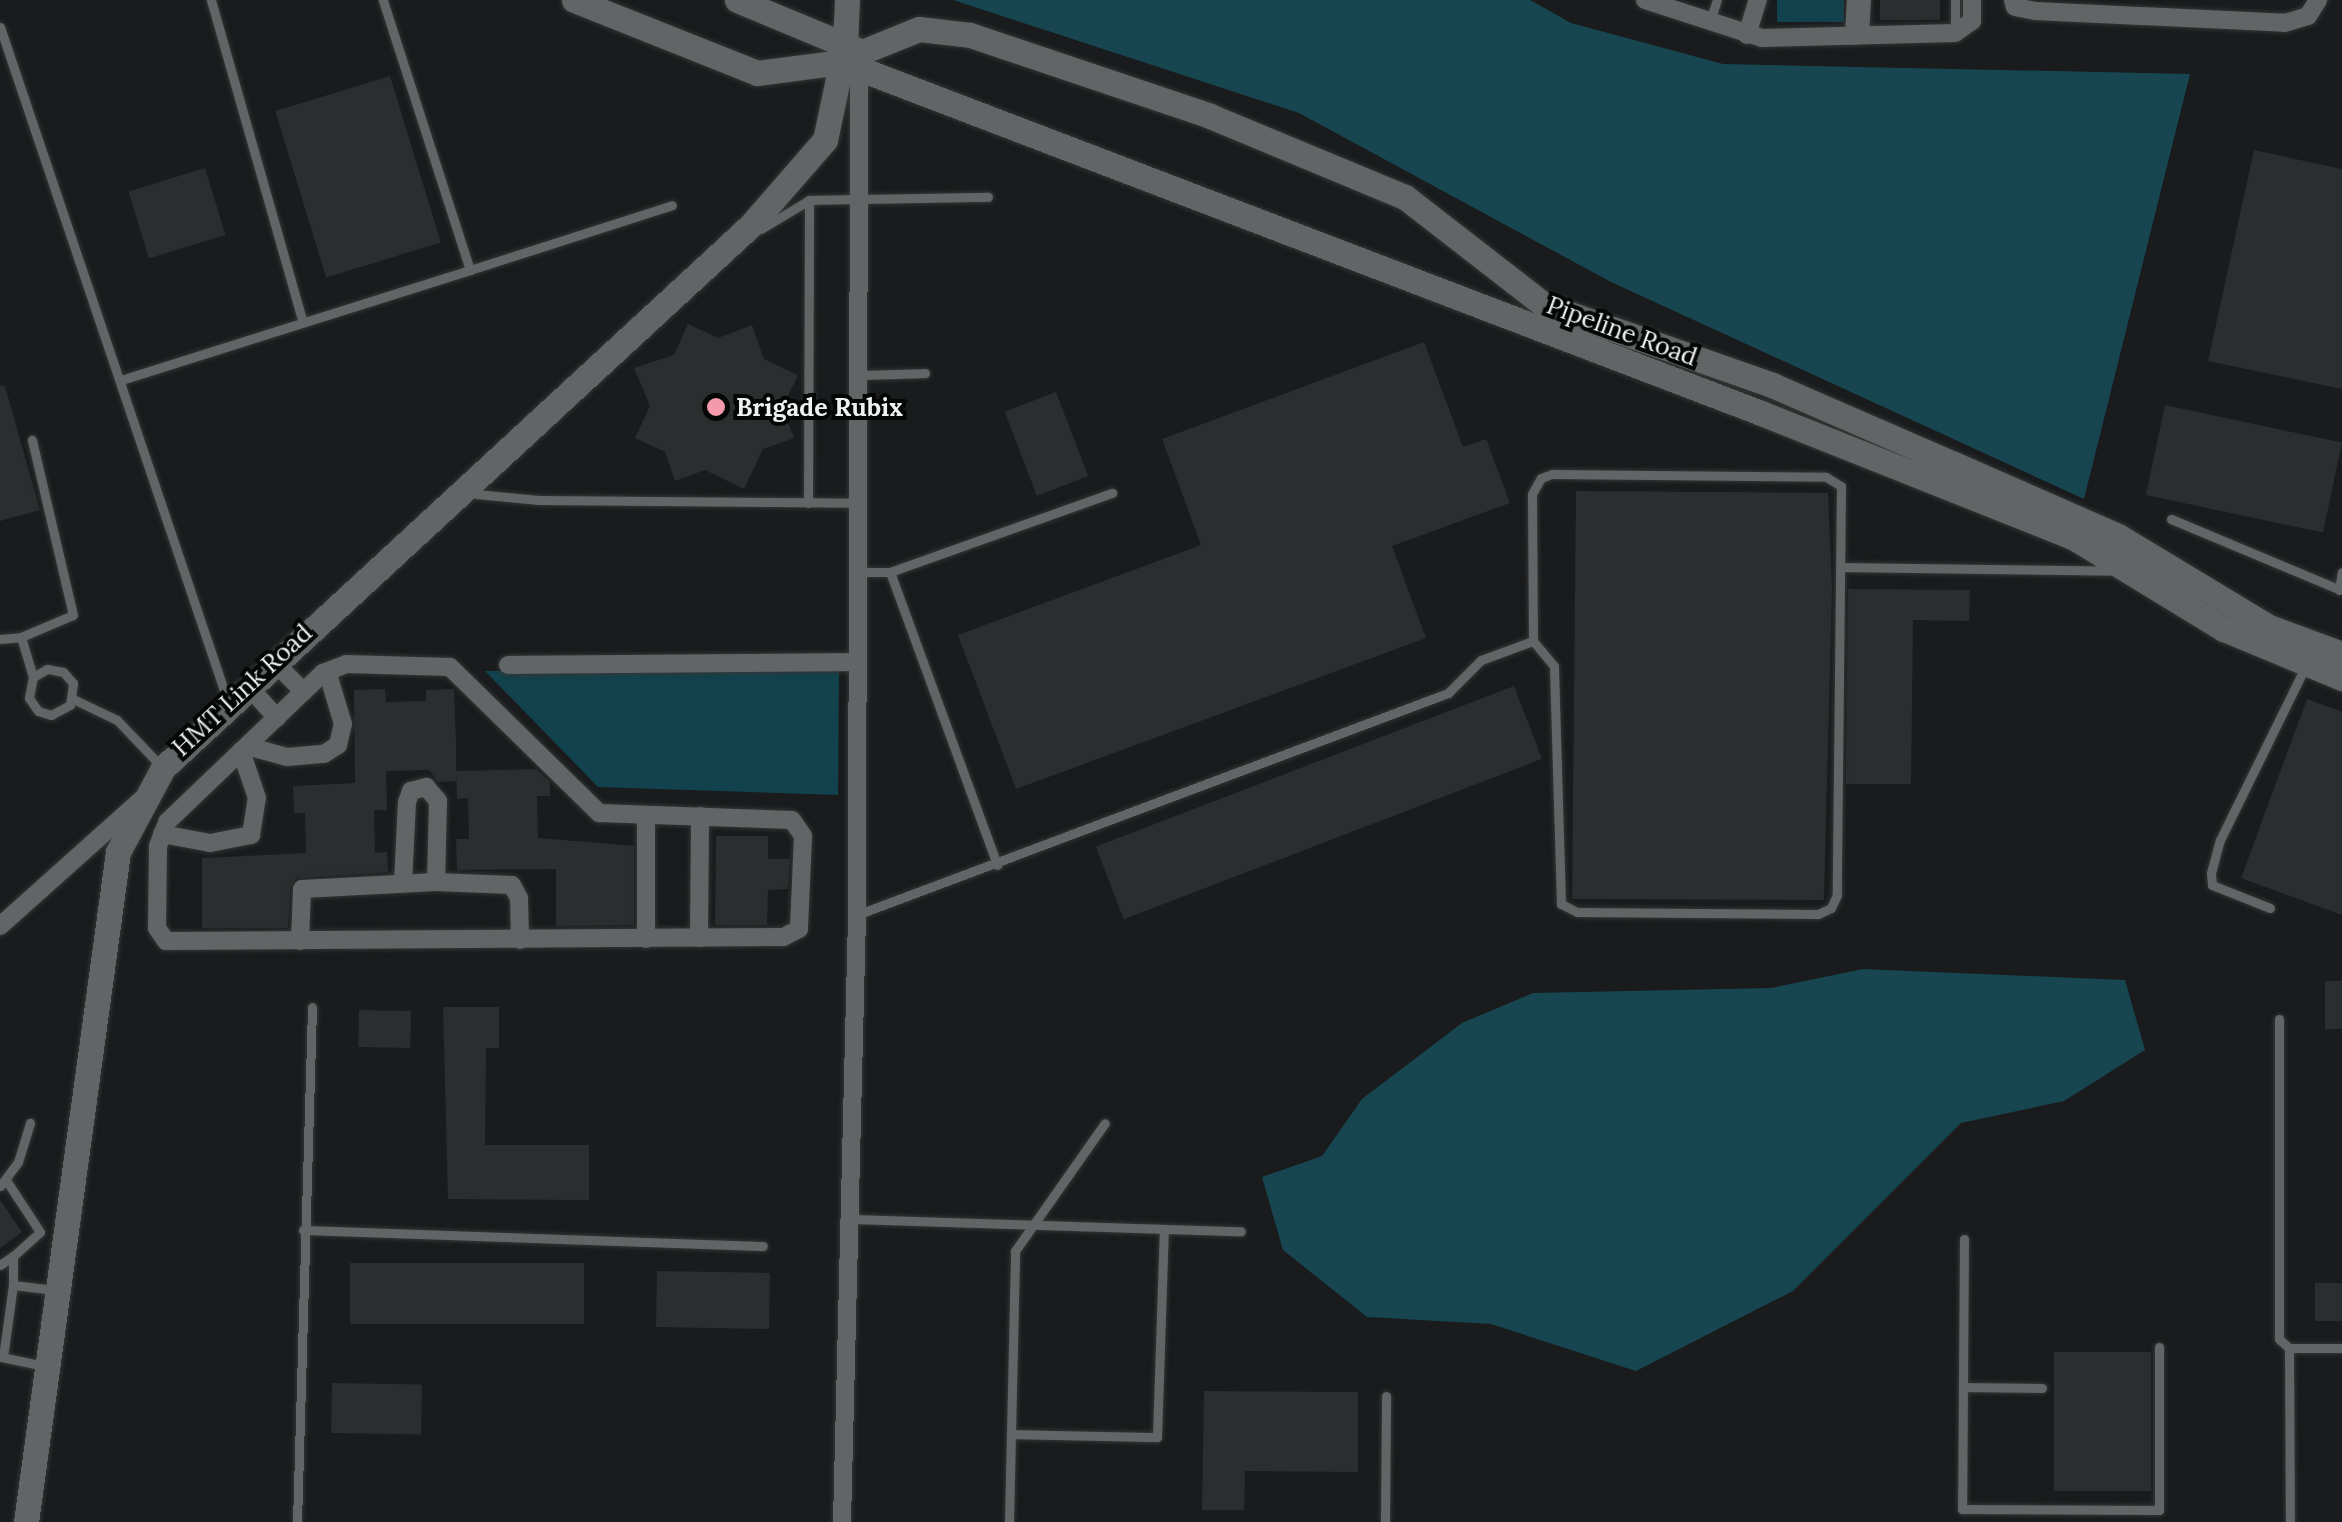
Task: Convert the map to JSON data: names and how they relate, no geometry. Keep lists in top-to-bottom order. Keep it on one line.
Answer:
{"streets":{"main road":["Pipeline Road","HMT Link Road"]},"crossings":[["Pipeline Road","HMT Link Road"]],"places":["Brigade Rubix"]}
